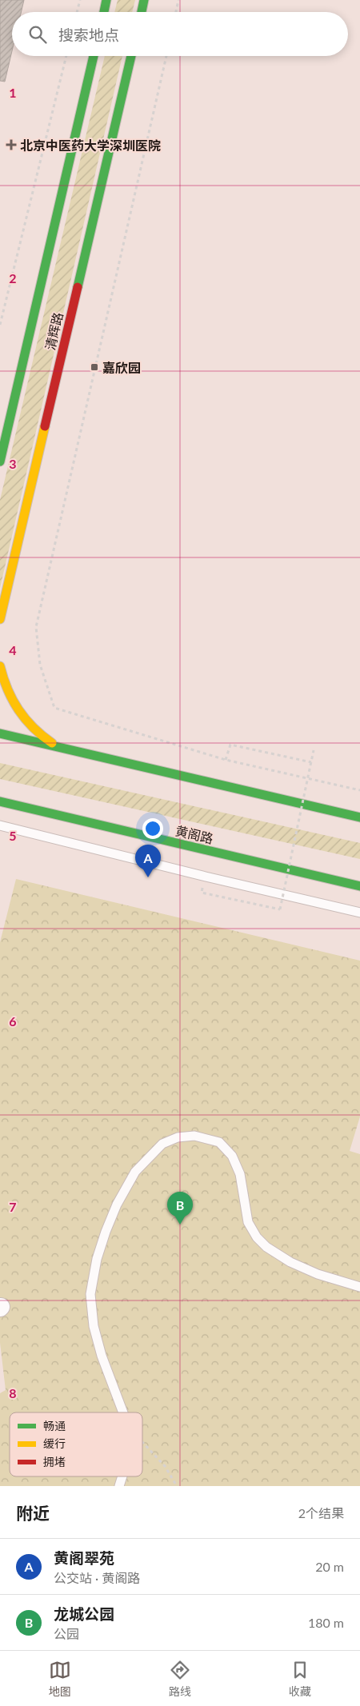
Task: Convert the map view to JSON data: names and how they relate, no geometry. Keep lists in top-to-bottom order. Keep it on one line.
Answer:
{"streets":{"street":["清辉路","黄阁路"]},"places":{"health":["北京中医药大学深圳医院"],"transit":["嘉欣园"]},"legend":["畅通","缓行","拥堵"],"page":{"search":"搜索地点","pins":["A","B"],"heading":["附近","2个结果"],"list":[{"mark":"A","name":"黄阁翠苑","note":"公交站 · 黄阁路","value":"20 m"},{"mark":"B","name":"龙城公园","note":"公园","value":"180 m"}],"nav":["地图","路线","收藏"]},"grid":{"rows":["1","2","3","4","5","6","7","8"]}}
